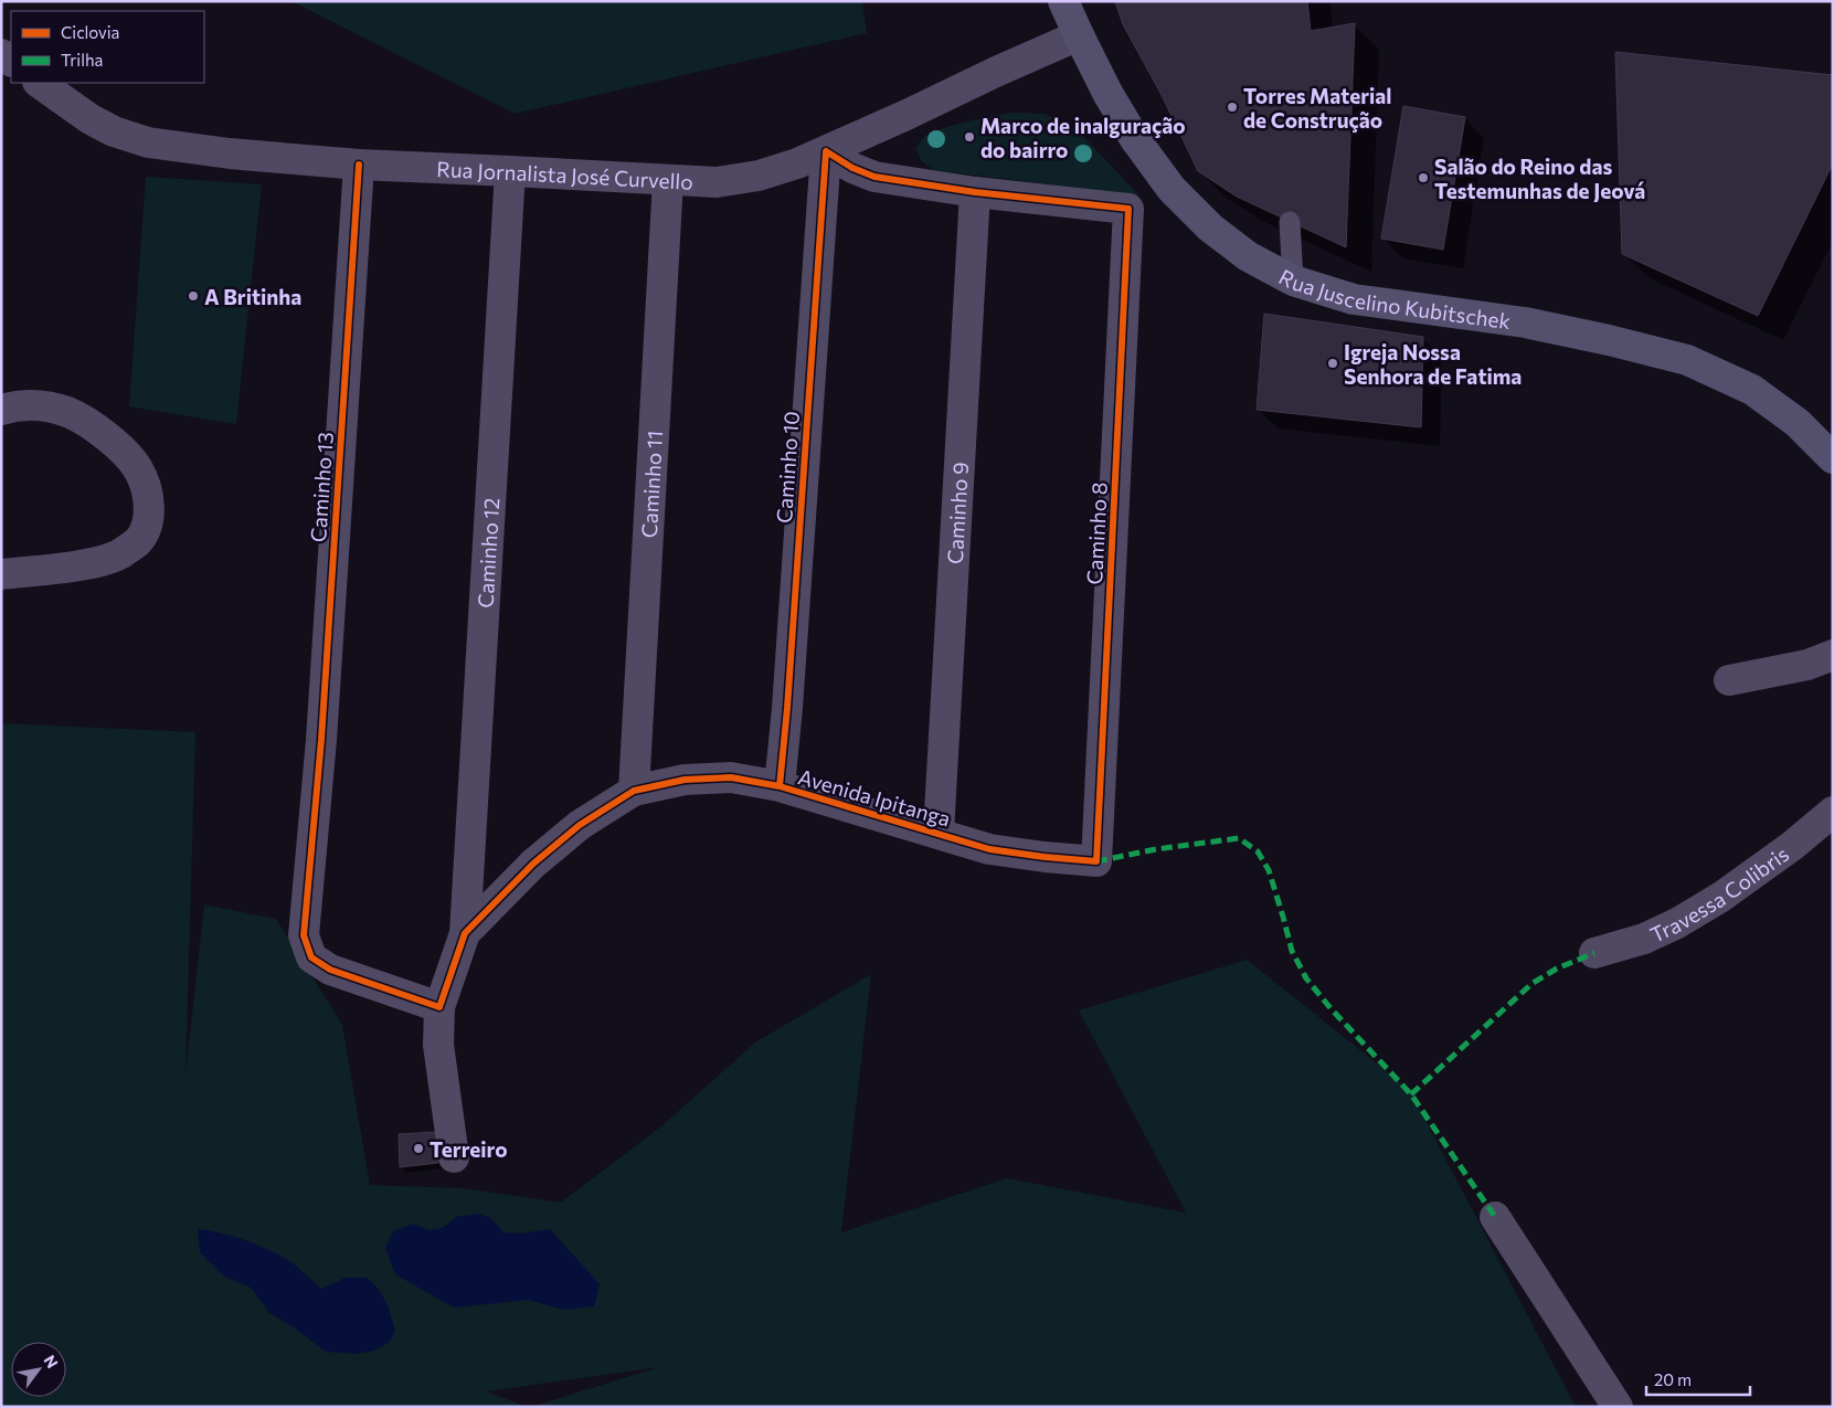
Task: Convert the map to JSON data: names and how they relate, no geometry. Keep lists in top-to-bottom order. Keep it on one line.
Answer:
{"streets":{"main road":["Rua Juscelino Kubitschek"],"street":["Rua Jornalista José Curvello","Caminho 10","Caminho 11","Caminho 13","Caminho 9","Caminho 8","Caminho 12","Avenida Ipitanga","Travessa Colibris"]},"crossings":[["Rua Jornalista José Curvello","Rua Juscelino Kubitschek"],["Rua Jornalista José Curvello","Caminho 10"],["Rua Jornalista José Curvello","Caminho 11"],["Rua Jornalista José Curvello","Caminho 13"],["Rua Jornalista José Curvello","Caminho 12"],["Caminho 10","Avenida Ipitanga"],["Caminho 11","Avenida Ipitanga"],["Caminho 13","Avenida Ipitanga"],["Caminho 9","Caminho 8"],["Caminho 9","Avenida Ipitanga"],["Caminho 8","Avenida Ipitanga"],["Caminho 12","Avenida Ipitanga"]],"places":["Torres Material de Construção","Marco de inalguração do bairro","Salão do Reino das Testemunhas de Jeová","A Britinha","Igreja Nossa Senhora de Fatima","Terreiro"],"legend":["Ciclovia","Trilha"],"scale_bar":"20 m","north":"top right"}
